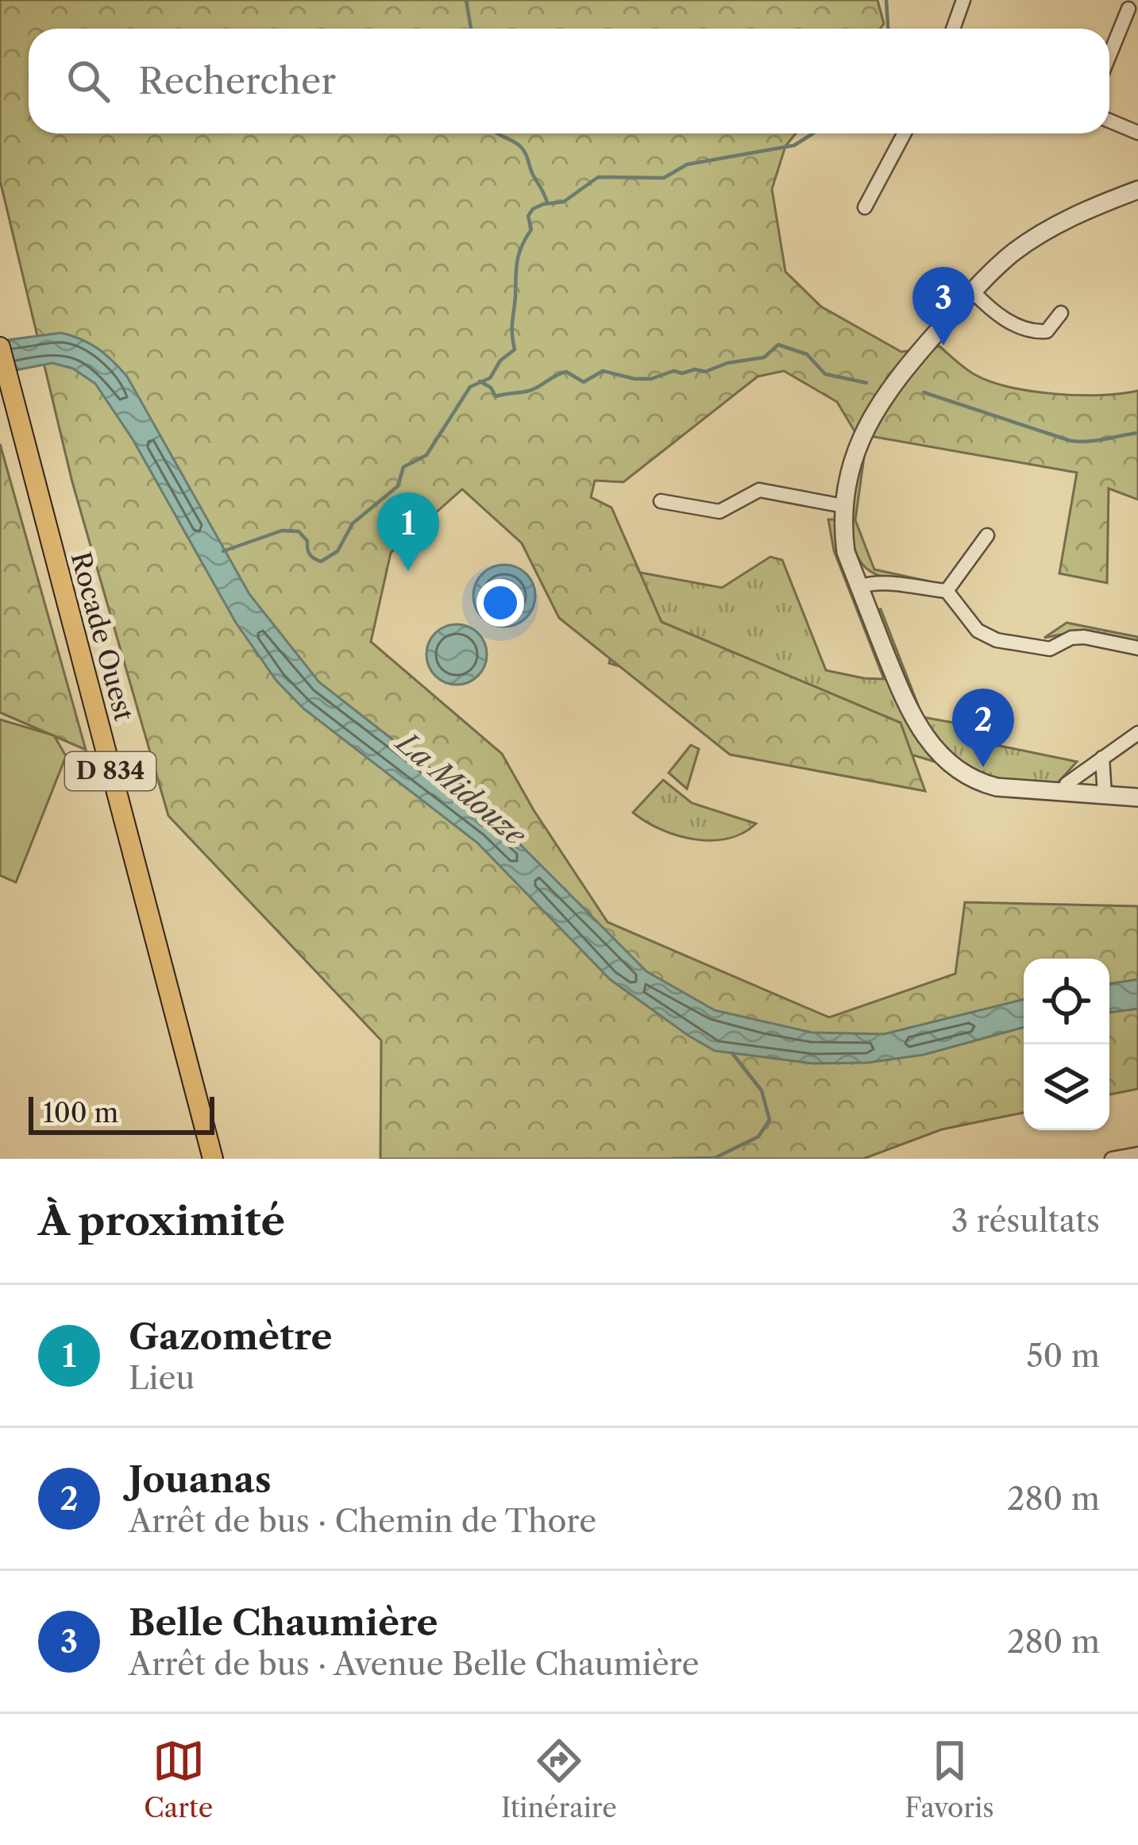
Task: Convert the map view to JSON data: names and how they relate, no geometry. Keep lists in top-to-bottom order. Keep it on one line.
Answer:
{"streets":{"main road":["Rocade Ouest","D 834"]},"water":["La Midouze"],"scale_bar":"100 m","page":{"search":"Rechercher","pins":["3","1","2"],"scale":"100 m","heading":["À proximité","3 résultats"],"list":[{"mark":"1","name":"Gazomètre","note":"Lieu","value":"50 m"},{"mark":"2","name":"Jouanas","note":"Arrêt de bus · Chemin de Thore","value":"280 m"},{"mark":"3","name":"Belle Chaumière","note":"Arrêt de bus · Avenue Belle Chaumière","value":"280 m"}],"nav":["Carte","Itinéraire","Favoris"]}}
